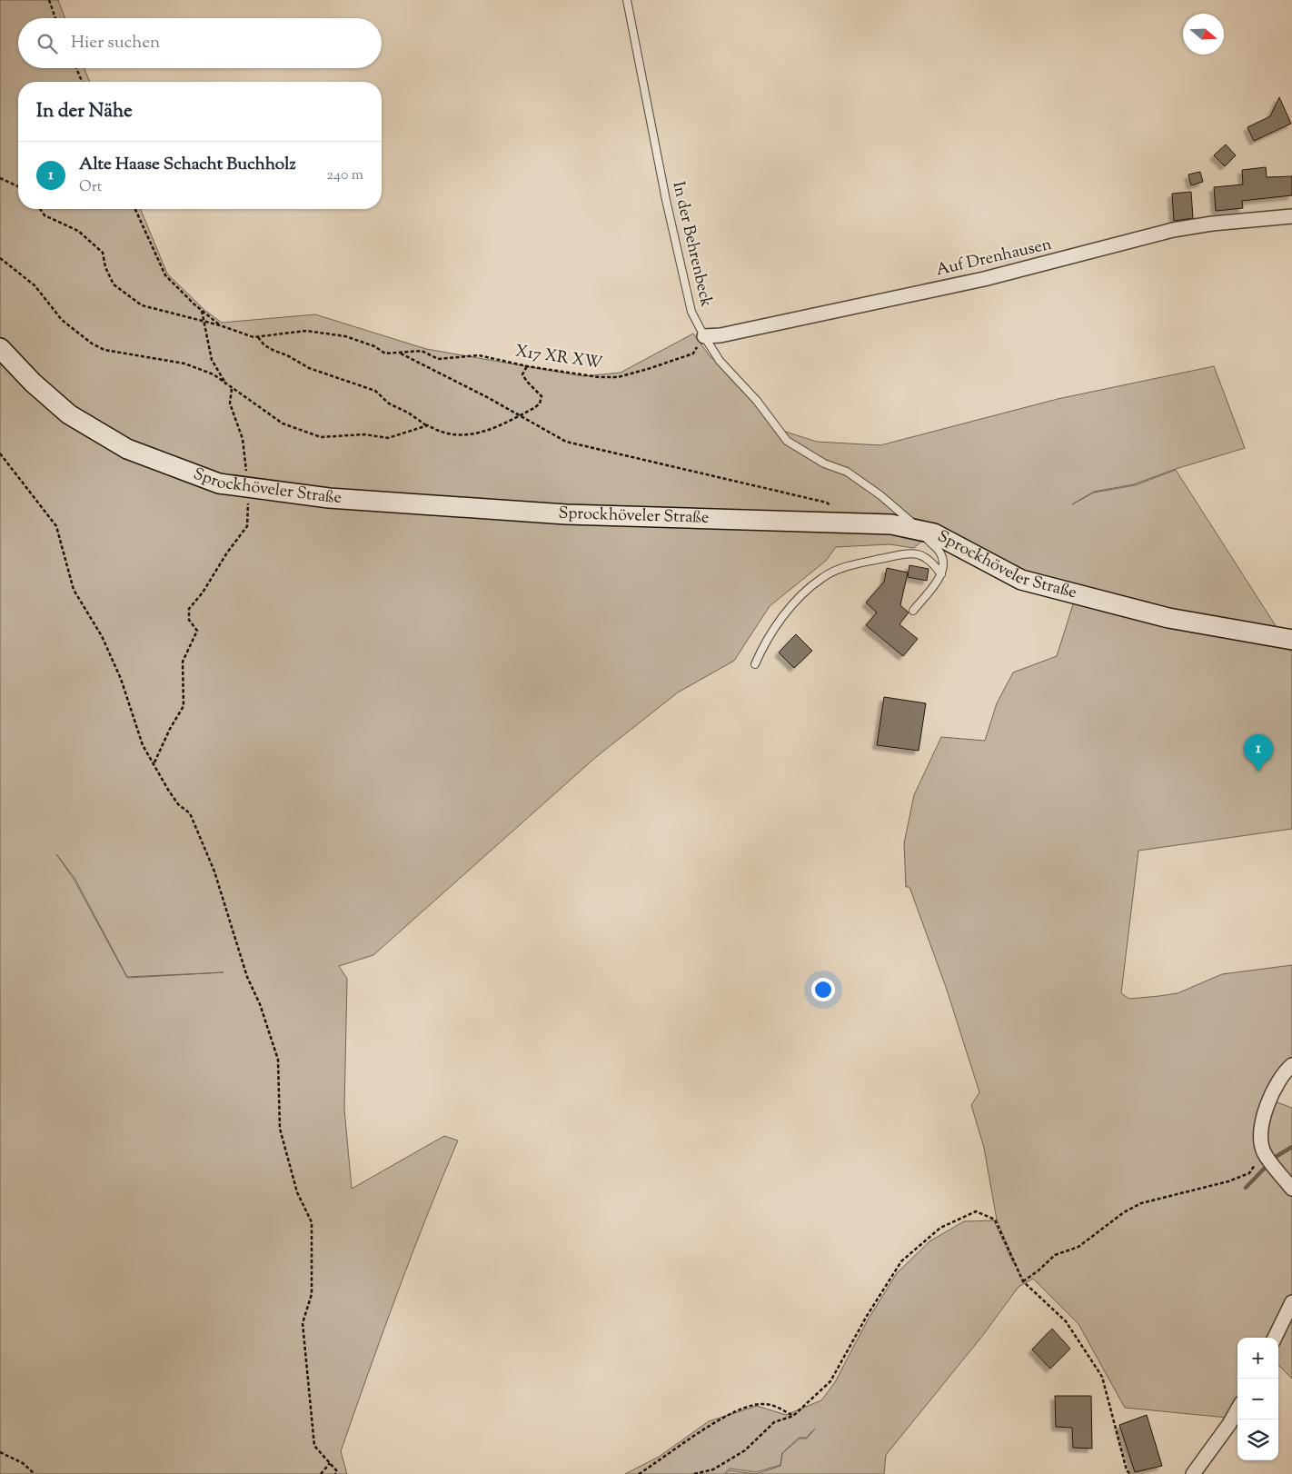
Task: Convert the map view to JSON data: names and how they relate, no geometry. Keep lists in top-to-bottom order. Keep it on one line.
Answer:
{"streets":{"street":["Auf Drenhausen","Sprockhöveler Straße"],"lane":["In der Behrenbeck"],"path":["X17 XR XW"]},"crossings":[["In der Behrenbeck","Auf Drenhausen"],["In der Behrenbeck","X17 XR XW"],["In der Behrenbeck","Sprockhöveler Straße"],["Auf Drenhausen","X17 XR XW"]],"north":"right","page":{"search":"Hier suchen","heading":"In der Nähe","list":[{"mark":"1","name":"Alte Haase Schacht Buchholz","note":"Ort","value":"240 m"}],"pins":"1","map_buttons":["+","−"]}}
